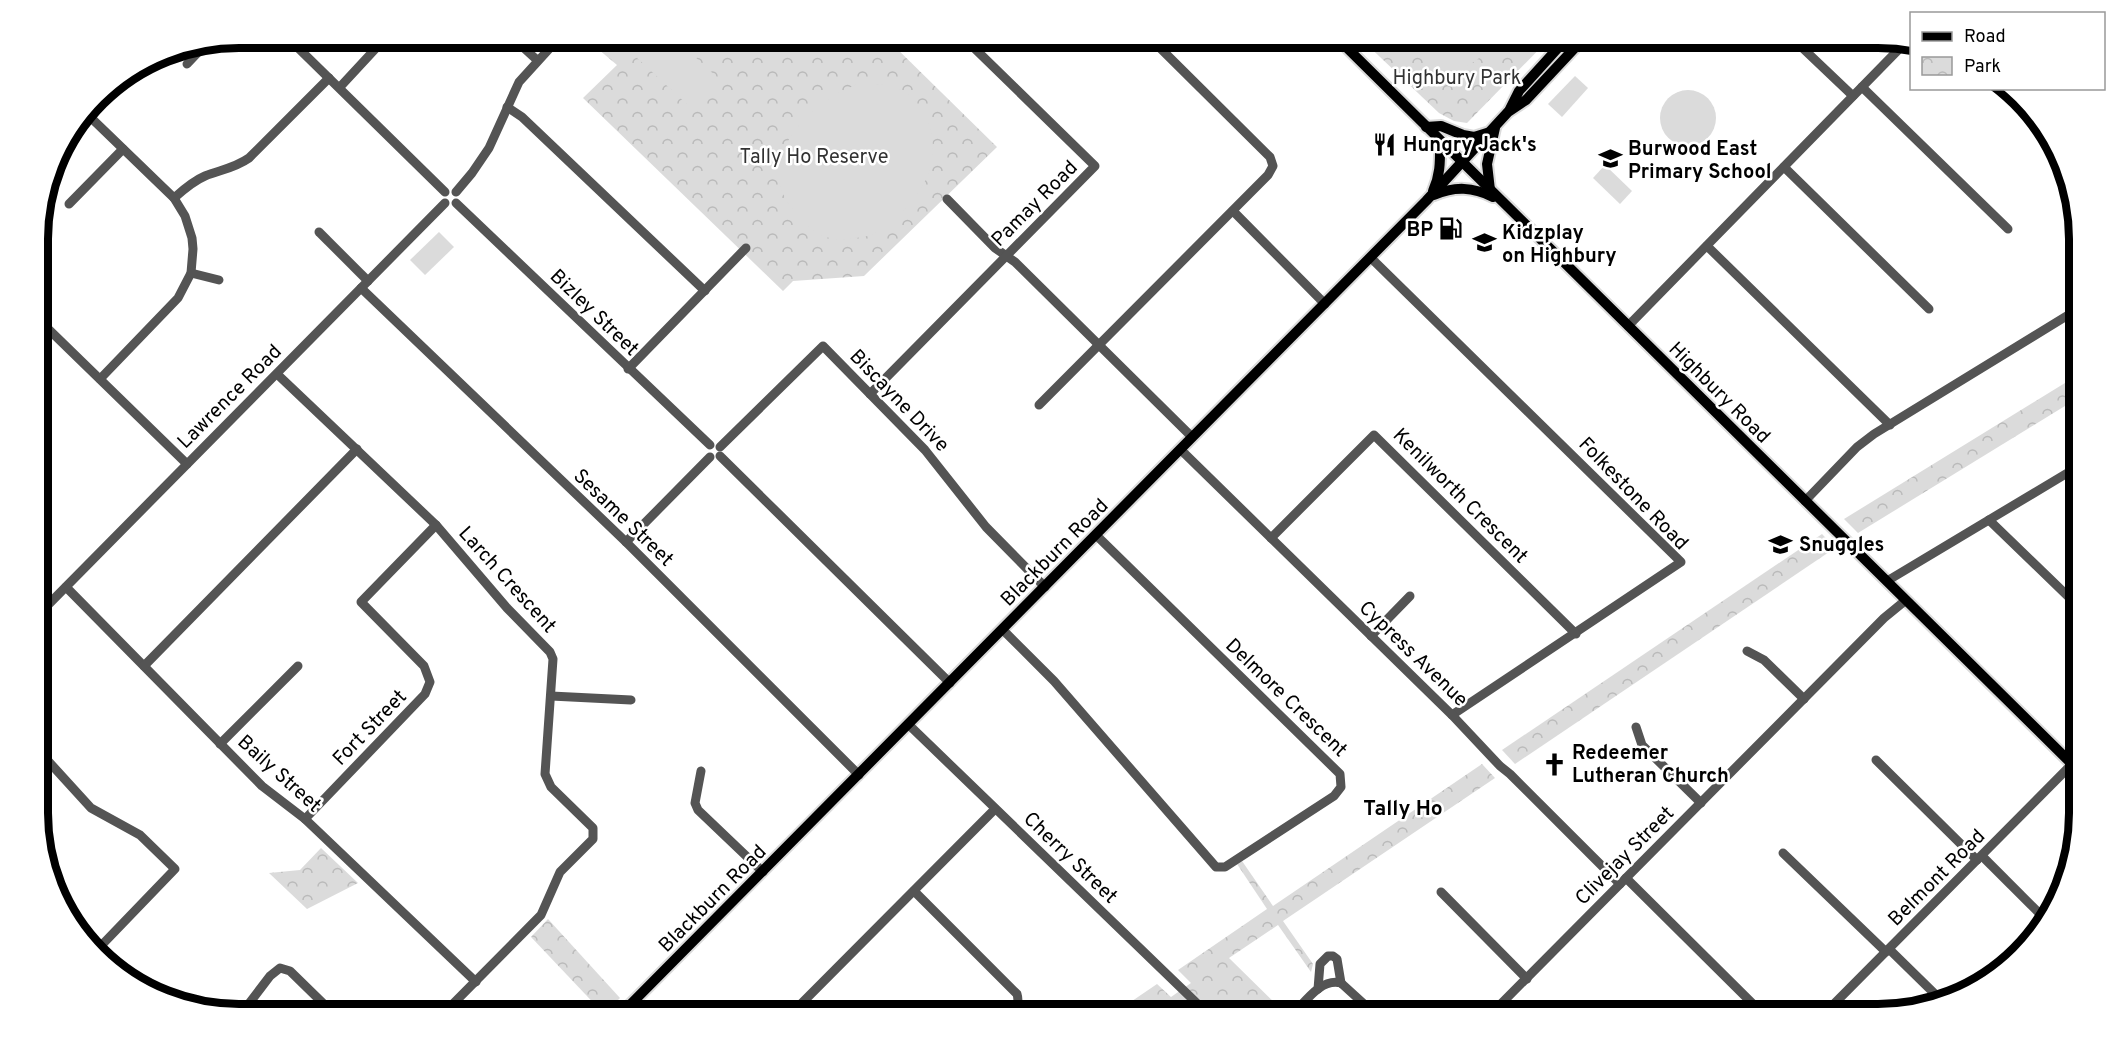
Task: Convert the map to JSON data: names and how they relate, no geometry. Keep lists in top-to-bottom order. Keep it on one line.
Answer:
{"streets":{"main road":["Highbury Road","Blackburn Road"],"street":["Pamay Road","Bizley Street","Lawrence Road","Biscayne Drive","Folkestone Road","Kenilworth Crescent","Sesame Street","Larch Crescent","Cypress Avenue","Delmore Crescent","Fort Street","Baily Street","Clivejay Street","Cherry Street","Belmont Road"]},"crossings":[["Pamay Road","Biscayne Drive"],["Bizley Street","Lawrence Road"],["Bizley Street","Biscayne Drive"],["Highbury Road","Blackburn Road"],["Highbury Road","Clivejay Street"],["Lawrence Road","Sesame Street"],["Lawrence Road","Larch Crescent"],["Lawrence Road","Baily Street"],["Biscayne Drive","Blackburn Road"],["Folkestone Road","Kenilworth Crescent"],["Folkestone Road","Blackburn Road"],["Folkestone Road","Cypress Avenue"],["Kenilworth Crescent","Cypress Avenue"],["Sesame Street","Blackburn Road"],["Blackburn Road","Cypress Avenue"],["Blackburn Road","Delmore Crescent"],["Blackburn Road","Cherry Street"],["Larch Crescent","Fort Street"],["Larch Crescent","Baily Street"],["Cypress Avenue","Clivejay Street"],["Fort Street","Baily Street"]],"districts":["Tally Ho"],"parks":["Highbury Park","Tally Ho Reserve"],"places":{"restaurant":["Hungry Jack's"],"school or university":["Burwood East Primary School","Kidzplay on Highbury","Snuggles"],"fuel station":["BP"],"church":["Redeemer Lutheran Church"]},"legend":["Road","Park"]}
